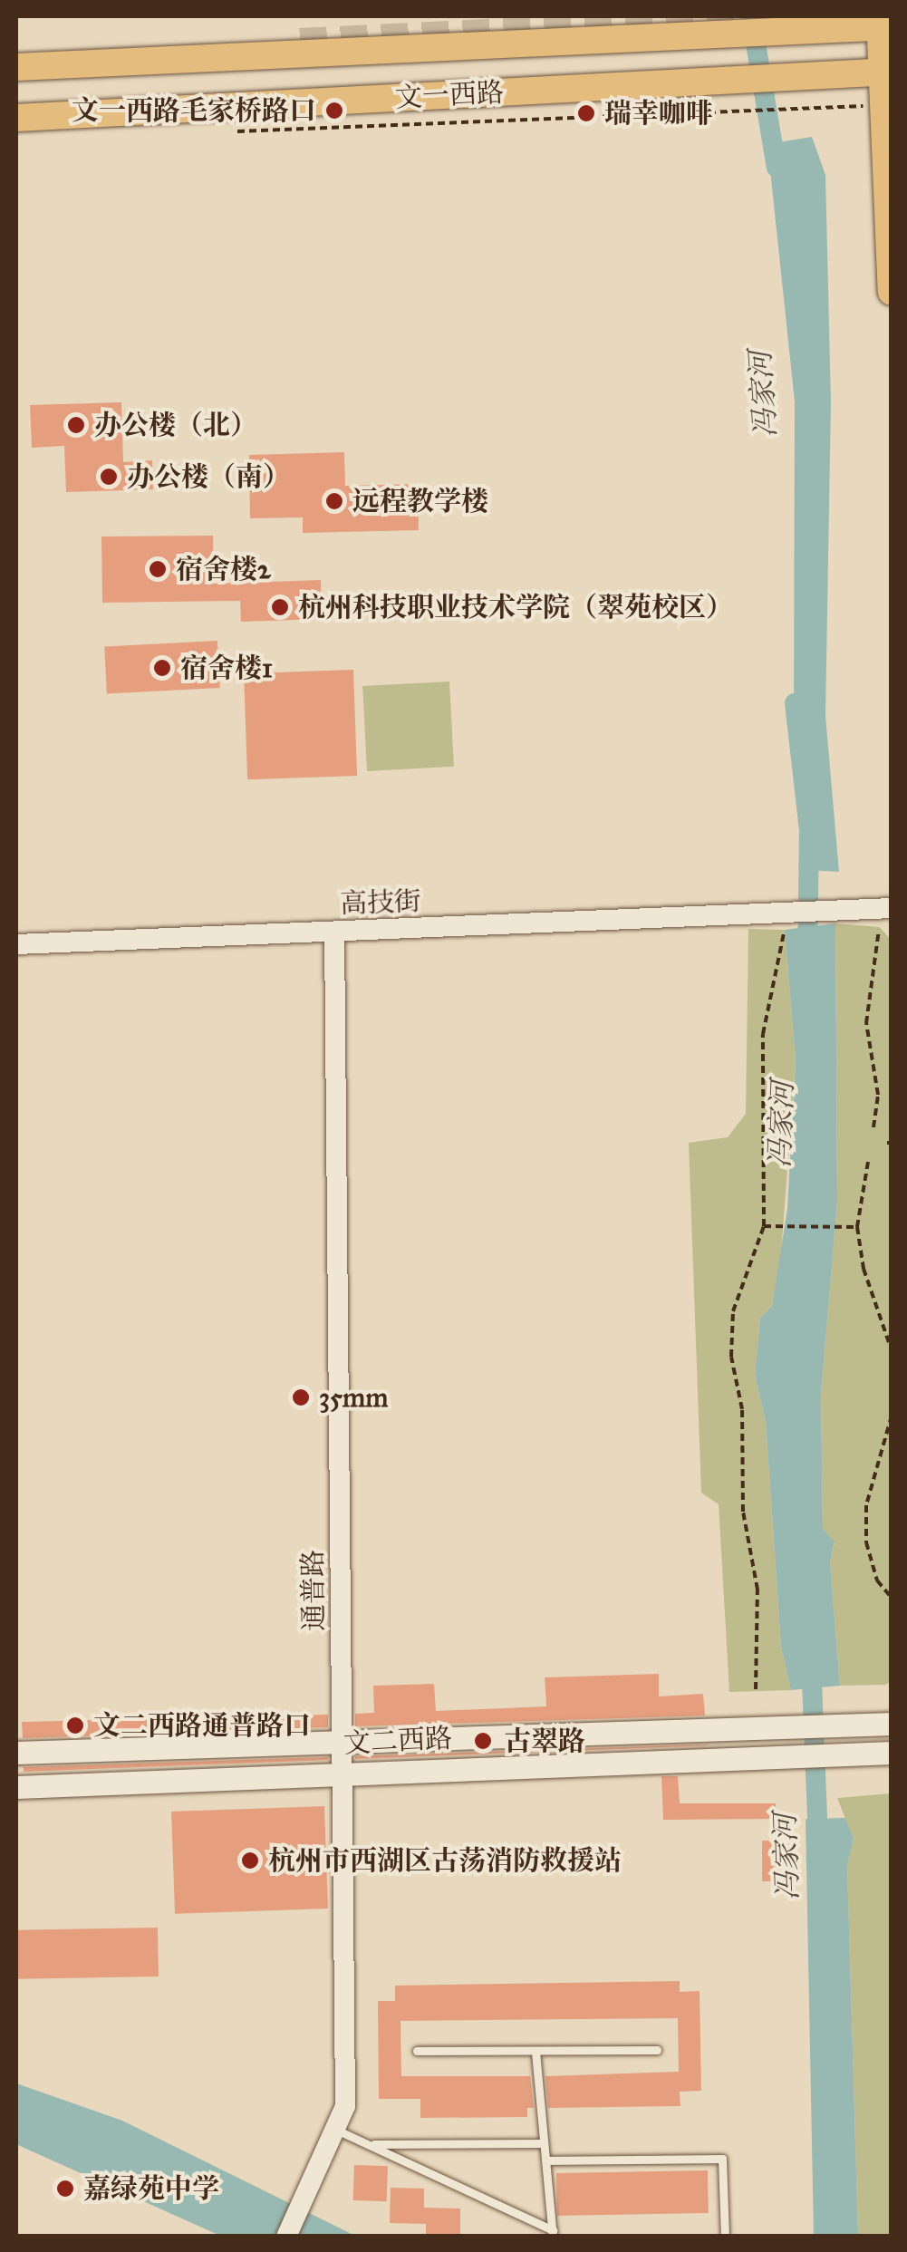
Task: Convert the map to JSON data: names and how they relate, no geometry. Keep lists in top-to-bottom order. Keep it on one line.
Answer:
{"streets":{"main road":["文一西路","文二西路"],"street":["高技街","通普路"]},"crossings":[["高技街","通普路"],["通普路","文二西路"]],"water":["冯家河"],"places":["文一西路毛家桥路口","瑞幸咖啡","办公楼（北）","办公楼（南）","远程教学楼","宿舍楼2","杭州科技职业技术学院（翠苑校区）","宿舍楼1","35mm","文二西路通普路口","古翠路","杭州市西湖区古荡消防救援站","嘉绿苑中学"]}
